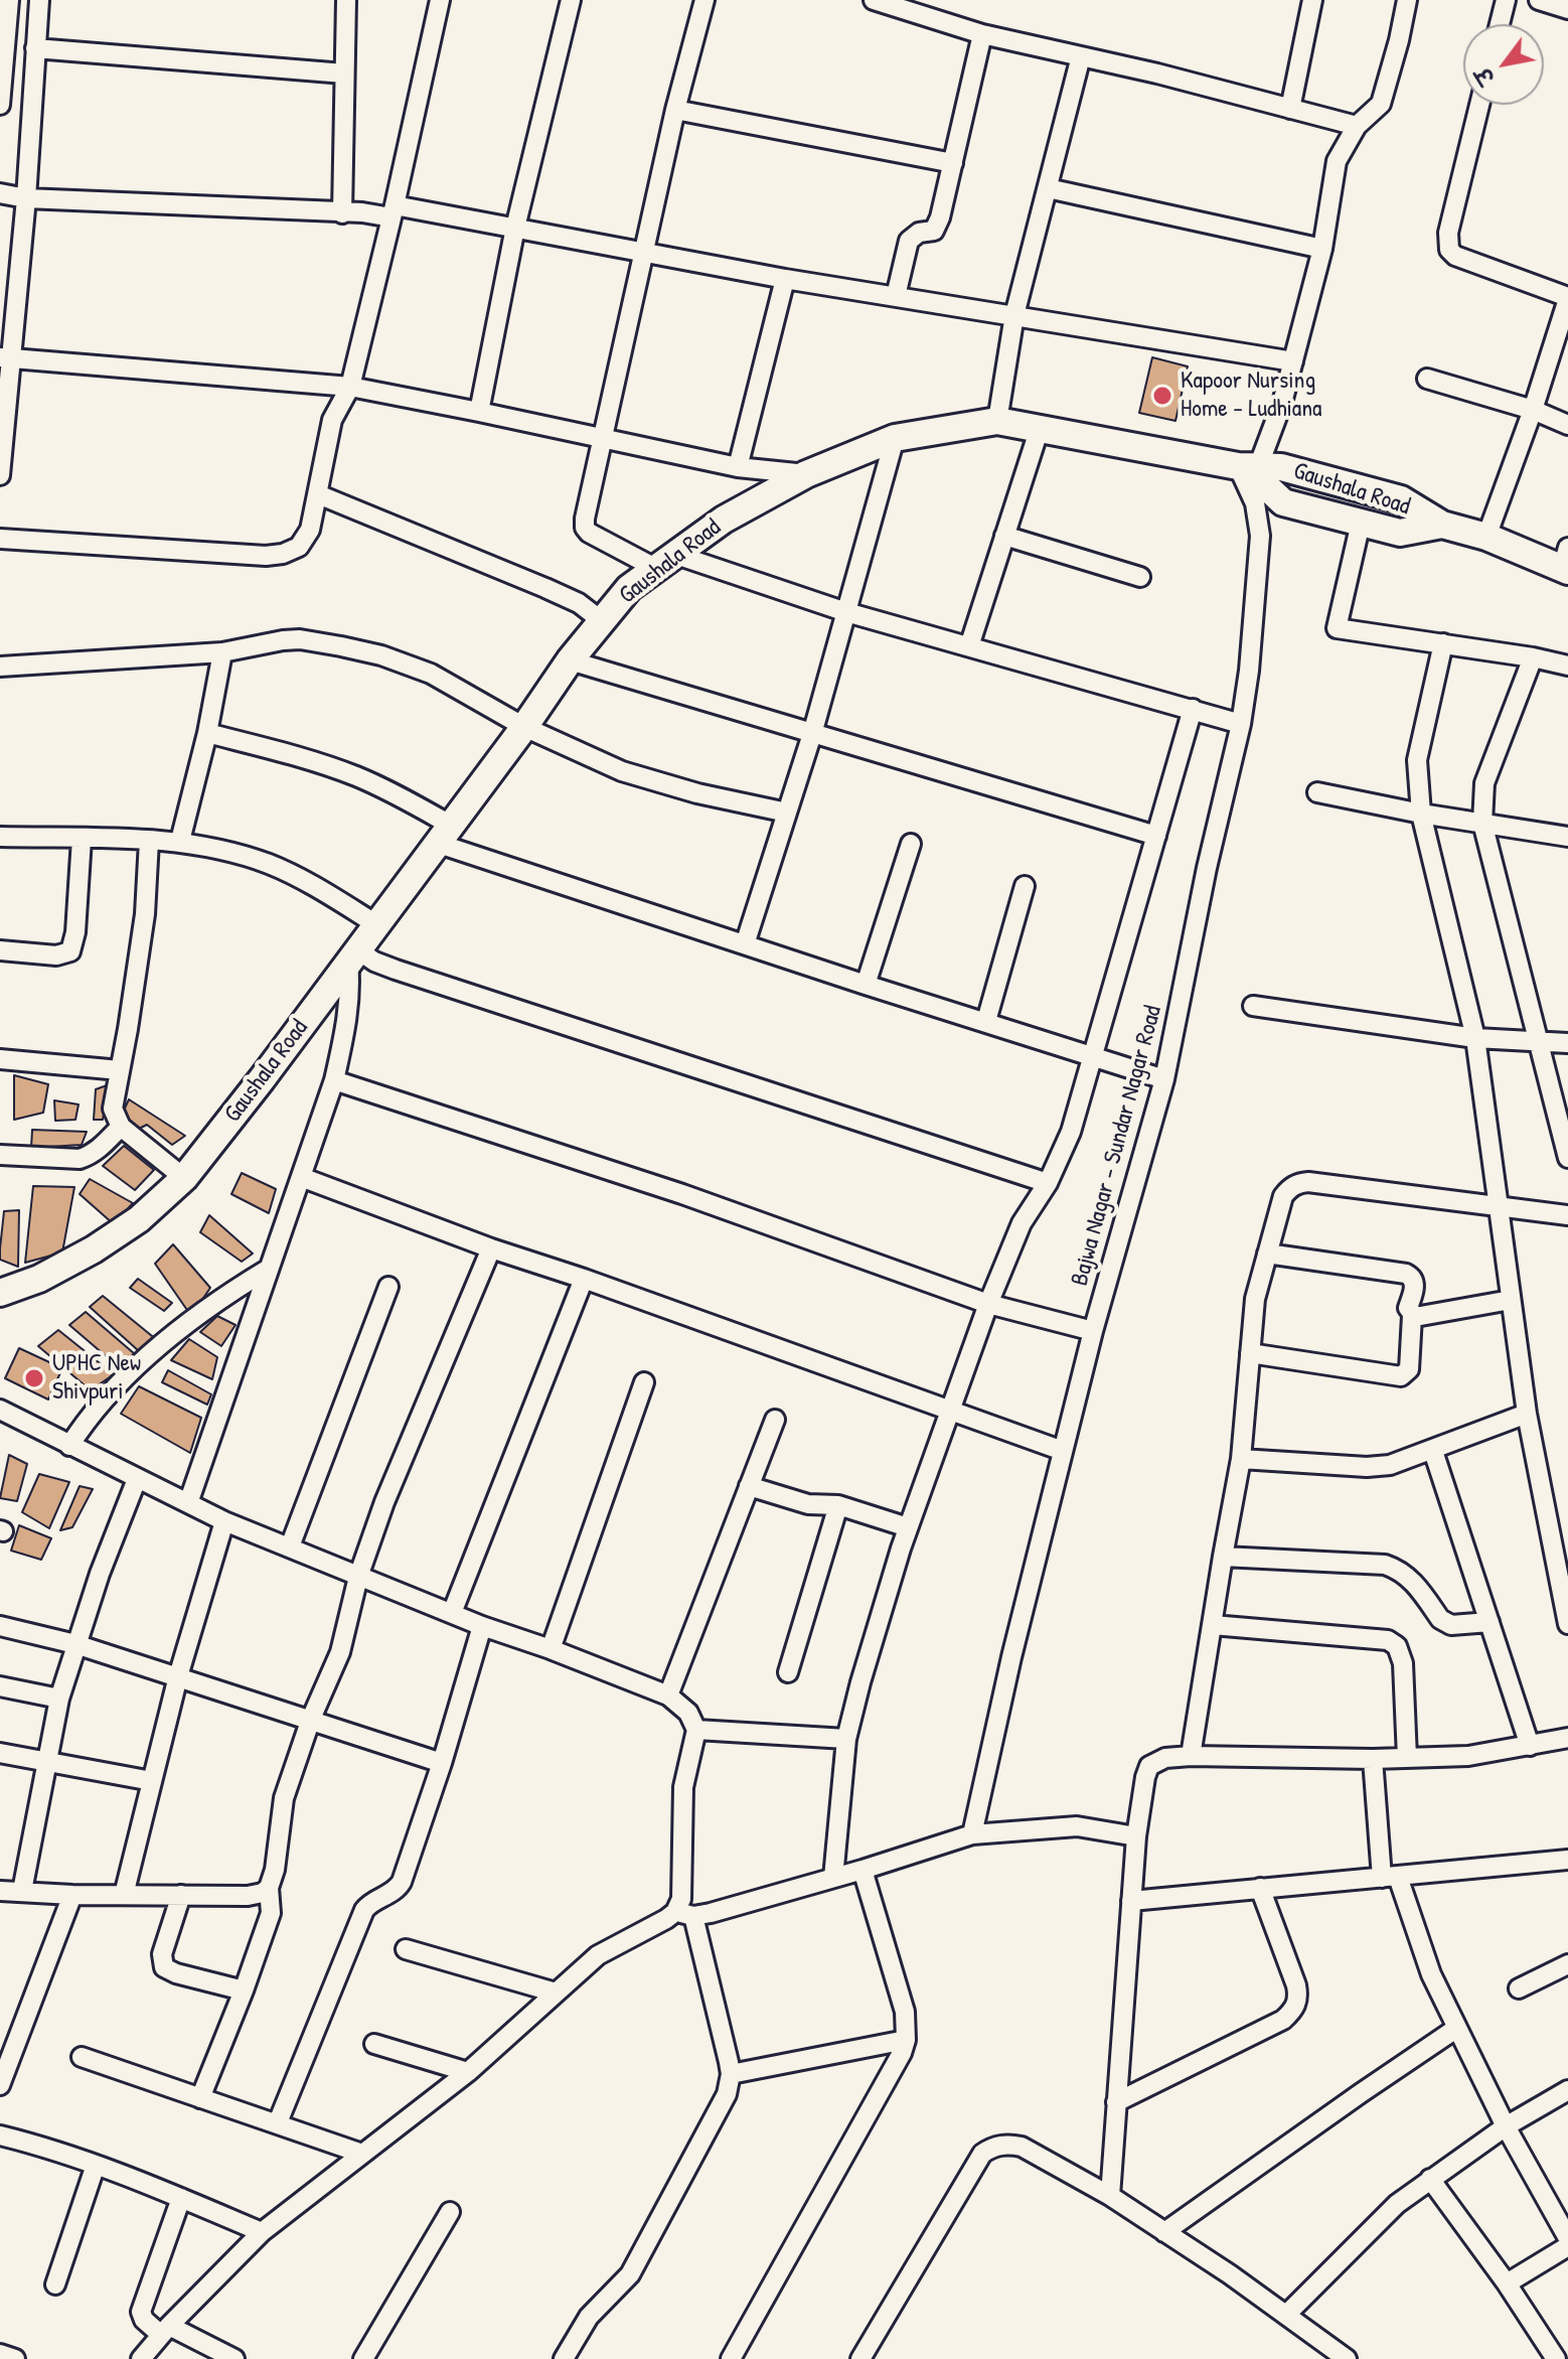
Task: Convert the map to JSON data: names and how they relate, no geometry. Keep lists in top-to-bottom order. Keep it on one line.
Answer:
{"streets":{"street":["Gaushala Road","Bajwa Nagar - Sundar Nagar Road"]},"crossings":[["Gaushala Road","Bajwa Nagar - Sundar Nagar Road"]],"places":["Kapoor Nursing Home - Ludhiana","UPHC New Shivpuri"],"north":"bottom left"}
